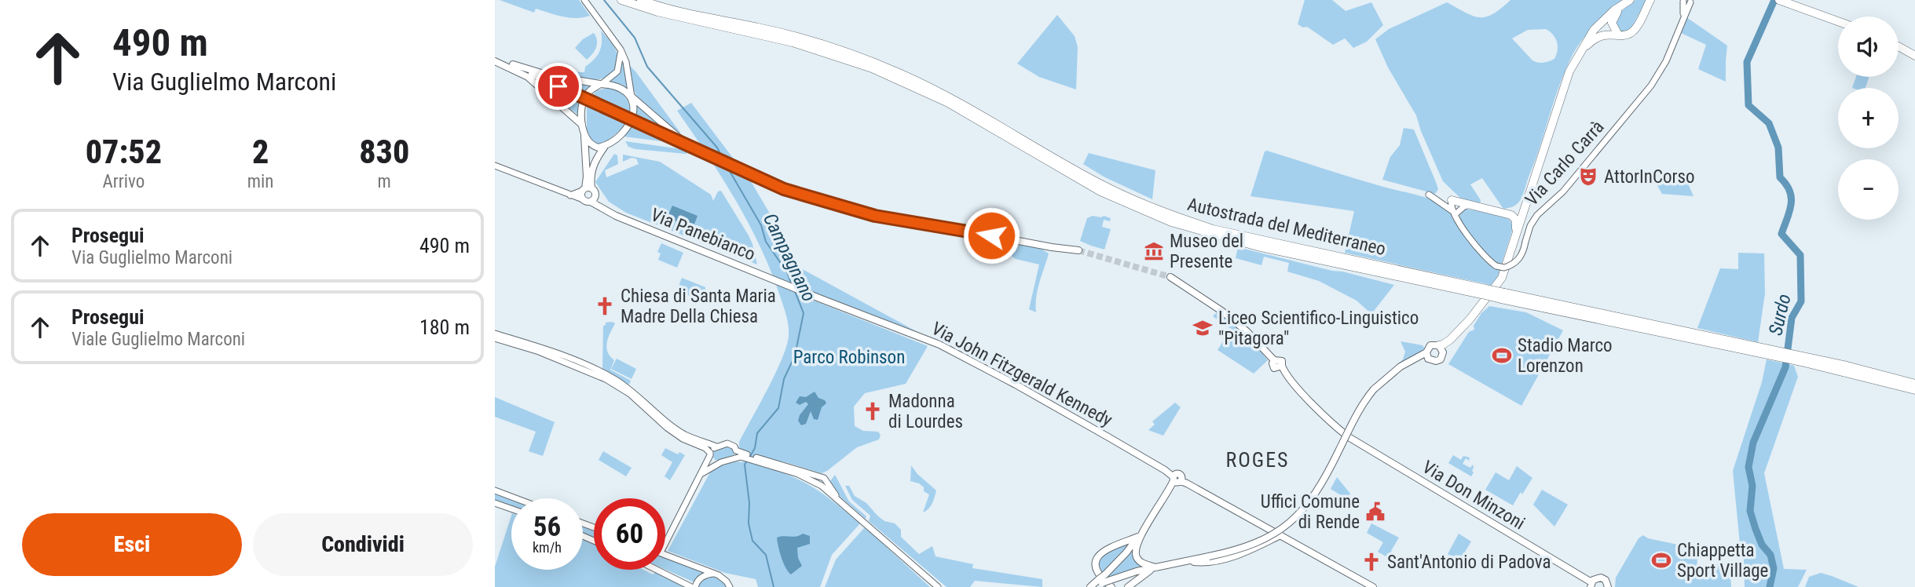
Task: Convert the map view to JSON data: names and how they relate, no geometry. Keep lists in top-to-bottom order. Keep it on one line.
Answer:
{"streets":{"highway":["Autostrada del Mediterraneo"],"main road":["Via Panebianco","Via John Fitzgerald Kennedy","Via Don Minzoni"],"street":["Via Carlo Carrà"]},"crossings":[["Via Panebianco","Via John Fitzgerald Kennedy"]],"districts":["ROGES"],"water":["Campagnano","Surdo"],"parks":["Parco Robinson"],"places":{"theatre":["AttorInCorso"],"museum":["Museo del Presente"],"church":["Chiesa di Santa Maria Madre Della Chiesa","Madonna di Lourdes","Sant'Antonio di Padova"],"school or university":["Liceo Scientifico-Linguistico \"Pitagora\""],"sports":["Stadio Marco Lorenzon","Chiappetta Sport Village"],"public building":["Uffici Comune di Rende"]},"page":{"turn":["490 m","Via Guglielmo Marconi"],"map_buttons":["+","−"],"eta":["07:52","Arrivo","2","min","830","m"],"list":[{"name":"Prosegui","note":"Via Guglielmo Marconi","value":"490 m"},{"name":"Prosegui","note":"Viale Guglielmo Marconi","value":"180 m"}],"speed":"56 km/h","limit":"60","buttons":["Esci","Condividi"]}}
